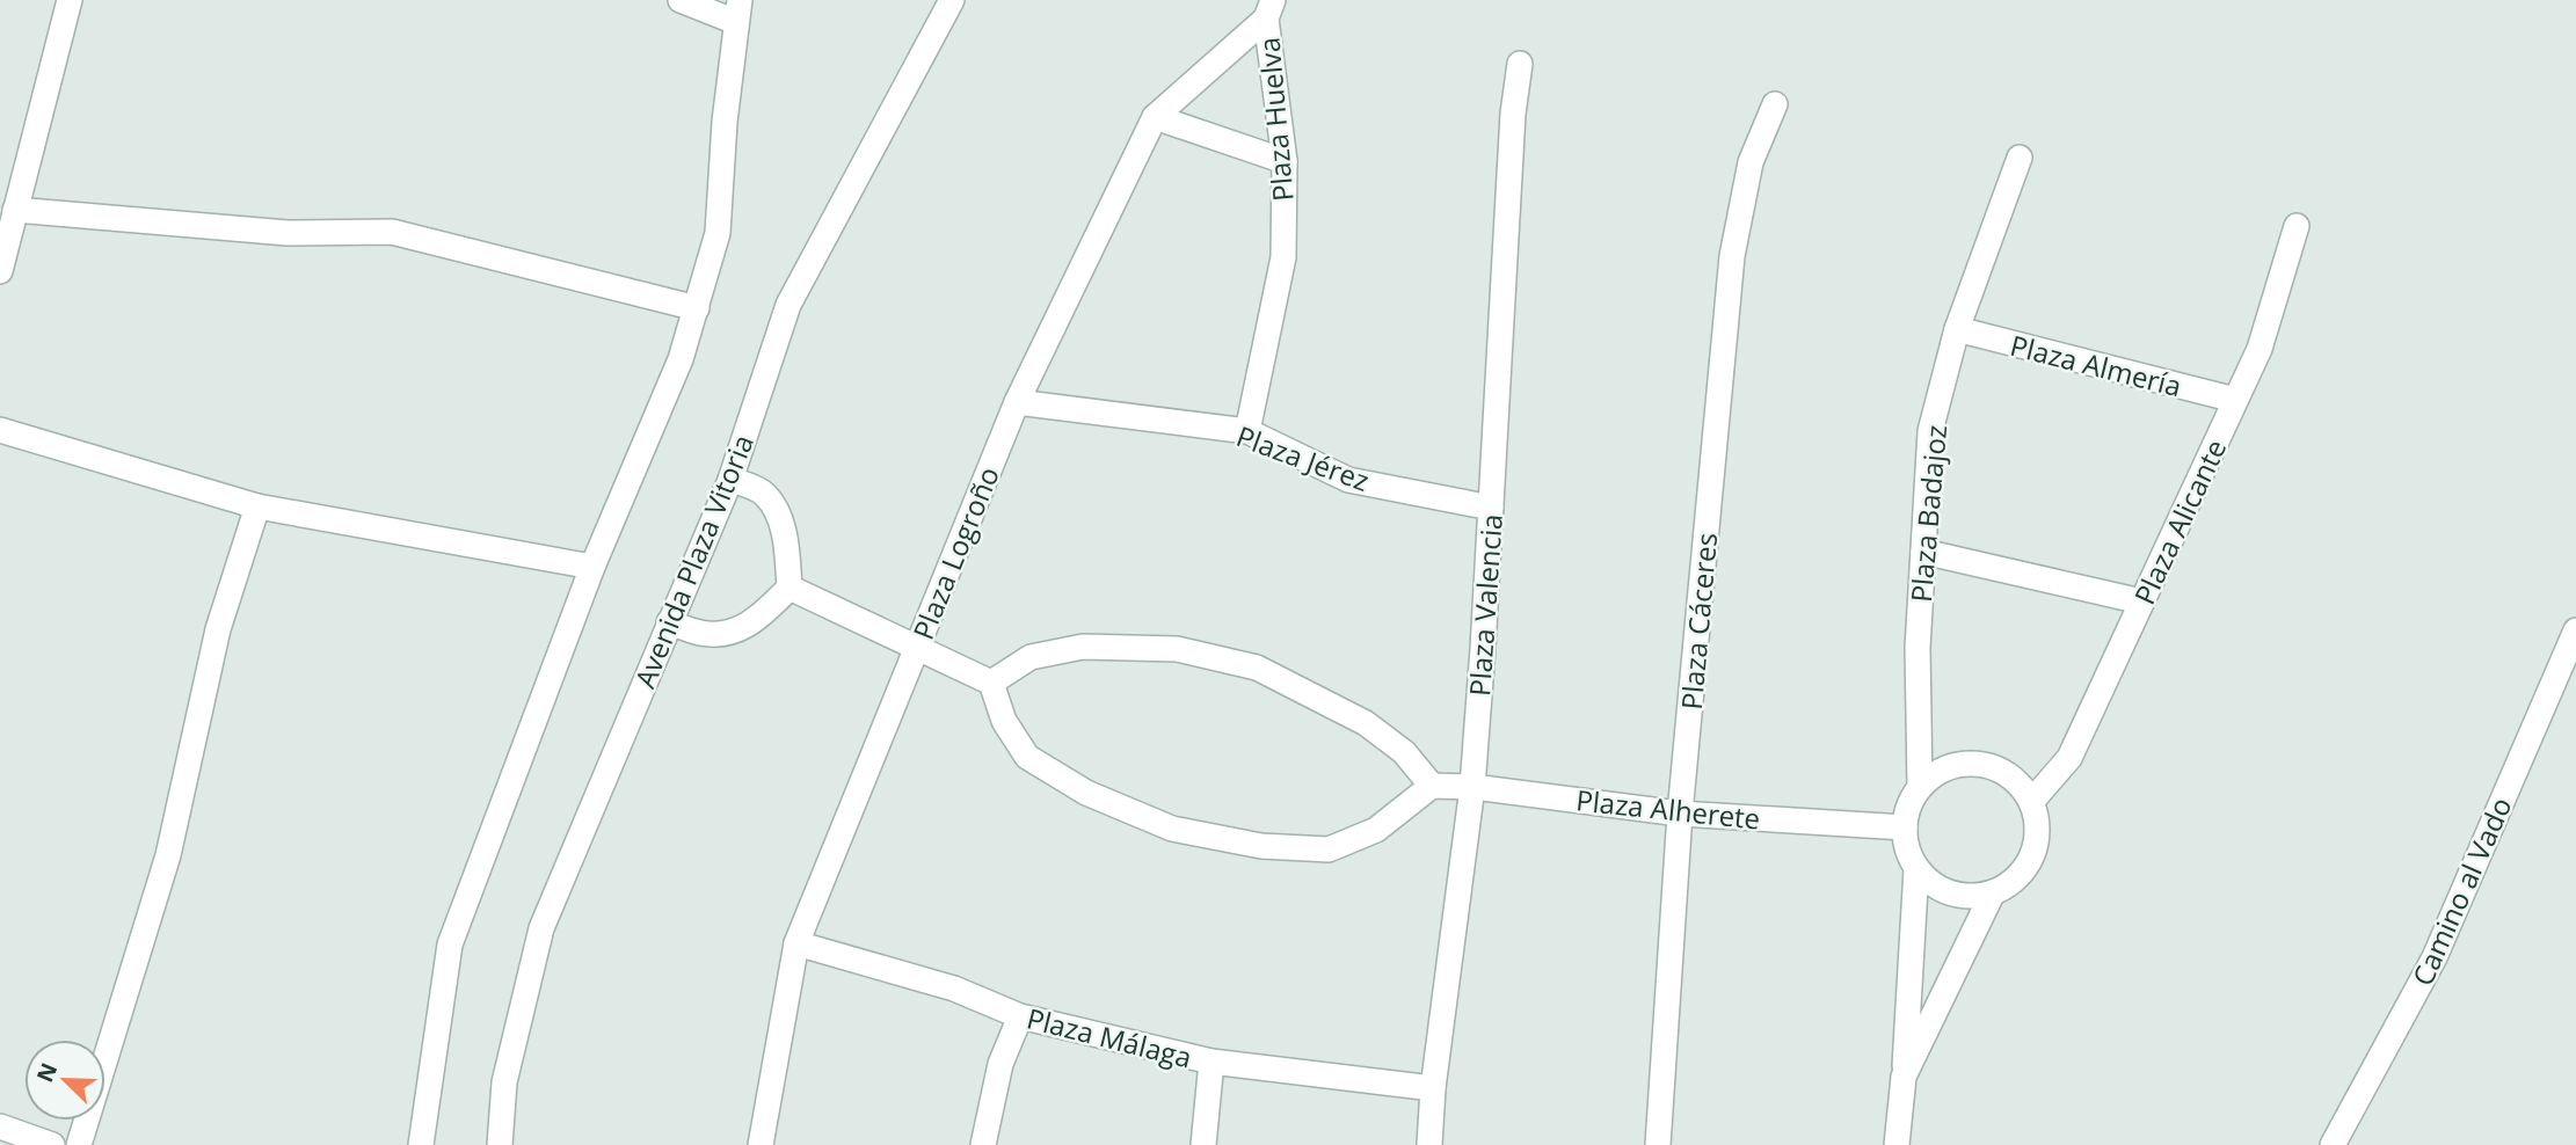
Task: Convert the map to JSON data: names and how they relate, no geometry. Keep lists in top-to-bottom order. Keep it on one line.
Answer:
{"streets":{"street":["Plaza Huelva","Plaza Almería","Plaza Jérez","Plaza Badajoz","Plaza Alicante","Plaza Logroño","Avenida Plaza Vitoria","Plaza Valencia","Plaza Cáceres","Plaza Alherete","Camino al Vado","Plaza Málaga"]},"crossings":[["Plaza Huelva","Plaza Jérez"],["Plaza Huelva","Plaza Logroño"],["Plaza Almería","Plaza Badajoz"],["Plaza Almería","Plaza Alicante"],["Plaza Jérez","Plaza Logroño"],["Plaza Jérez","Plaza Valencia"],["Plaza Badajoz","Plaza Alicante"],["Plaza Badajoz","Plaza Alherete"],["Plaza Alicante","Plaza Alherete"],["Plaza Logroño","Plaza Málaga"],["Plaza Valencia","Plaza Alherete"],["Plaza Valencia","Plaza Málaga"],["Plaza Cáceres","Plaza Alherete"]],"north":"top left"}
